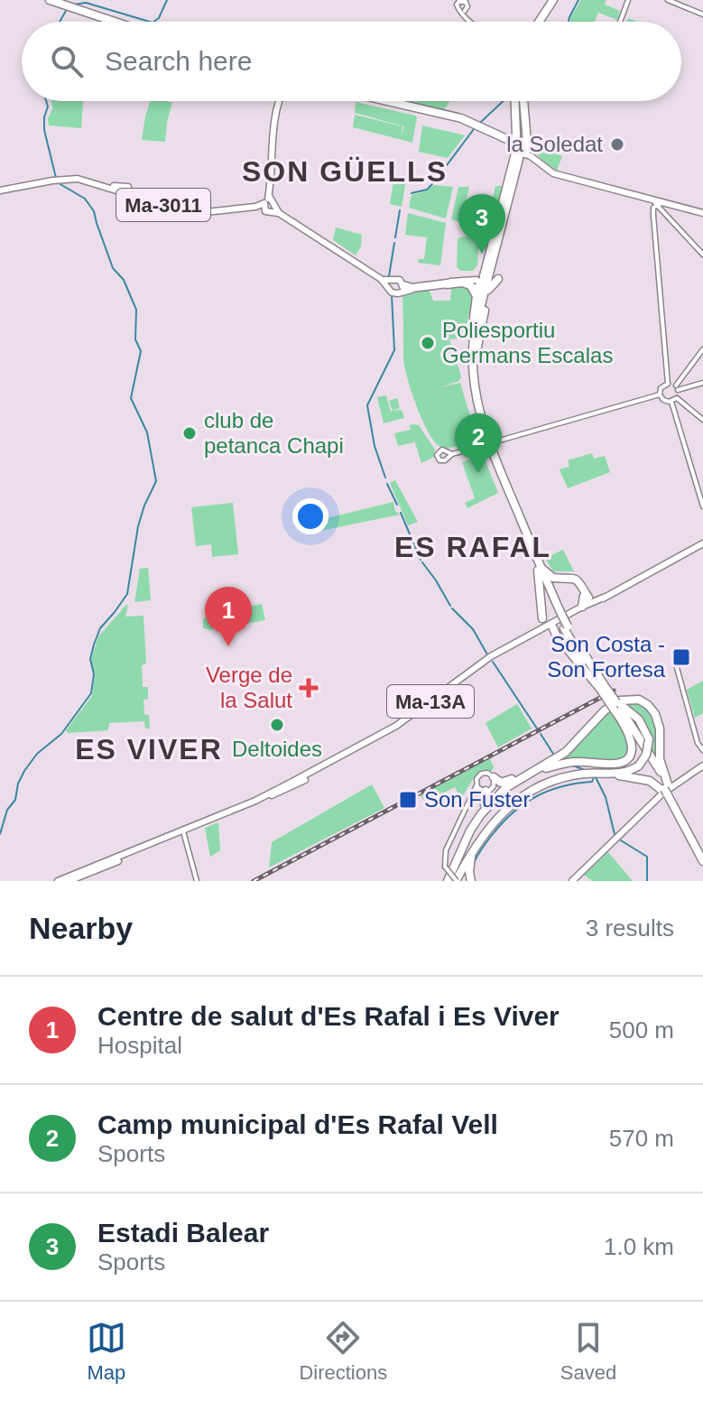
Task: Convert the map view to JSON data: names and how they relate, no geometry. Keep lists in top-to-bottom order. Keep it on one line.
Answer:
{"streets":{"main road":["Ma-3011","Ma-13A"]},"districts":["SON GÜELLS","ES RAFAL","ES VIVER"],"places":{"other":["la Soledat","Poliesportiu Germans Escalas","club de petanca Chapi","Deltoides"],"transit":["Son Costa - Son Fortesa","Son Fuster"],"health":["Verge de la Salut"]},"page":{"search":"Search here","pins":["3","2","1"],"heading":["Nearby","3 results"],"list":[{"mark":"1","name":"Centre de salut d'Es Rafal i Es Viver","note":"Hospital","value":"500 m"},{"mark":"2","name":"Camp municipal d'Es Rafal Vell","note":"Sports","value":"570 m"},{"mark":"3","name":"Estadi Balear","note":"Sports","value":"1.0 km"}],"nav":["Map","Directions","Saved"]}}
